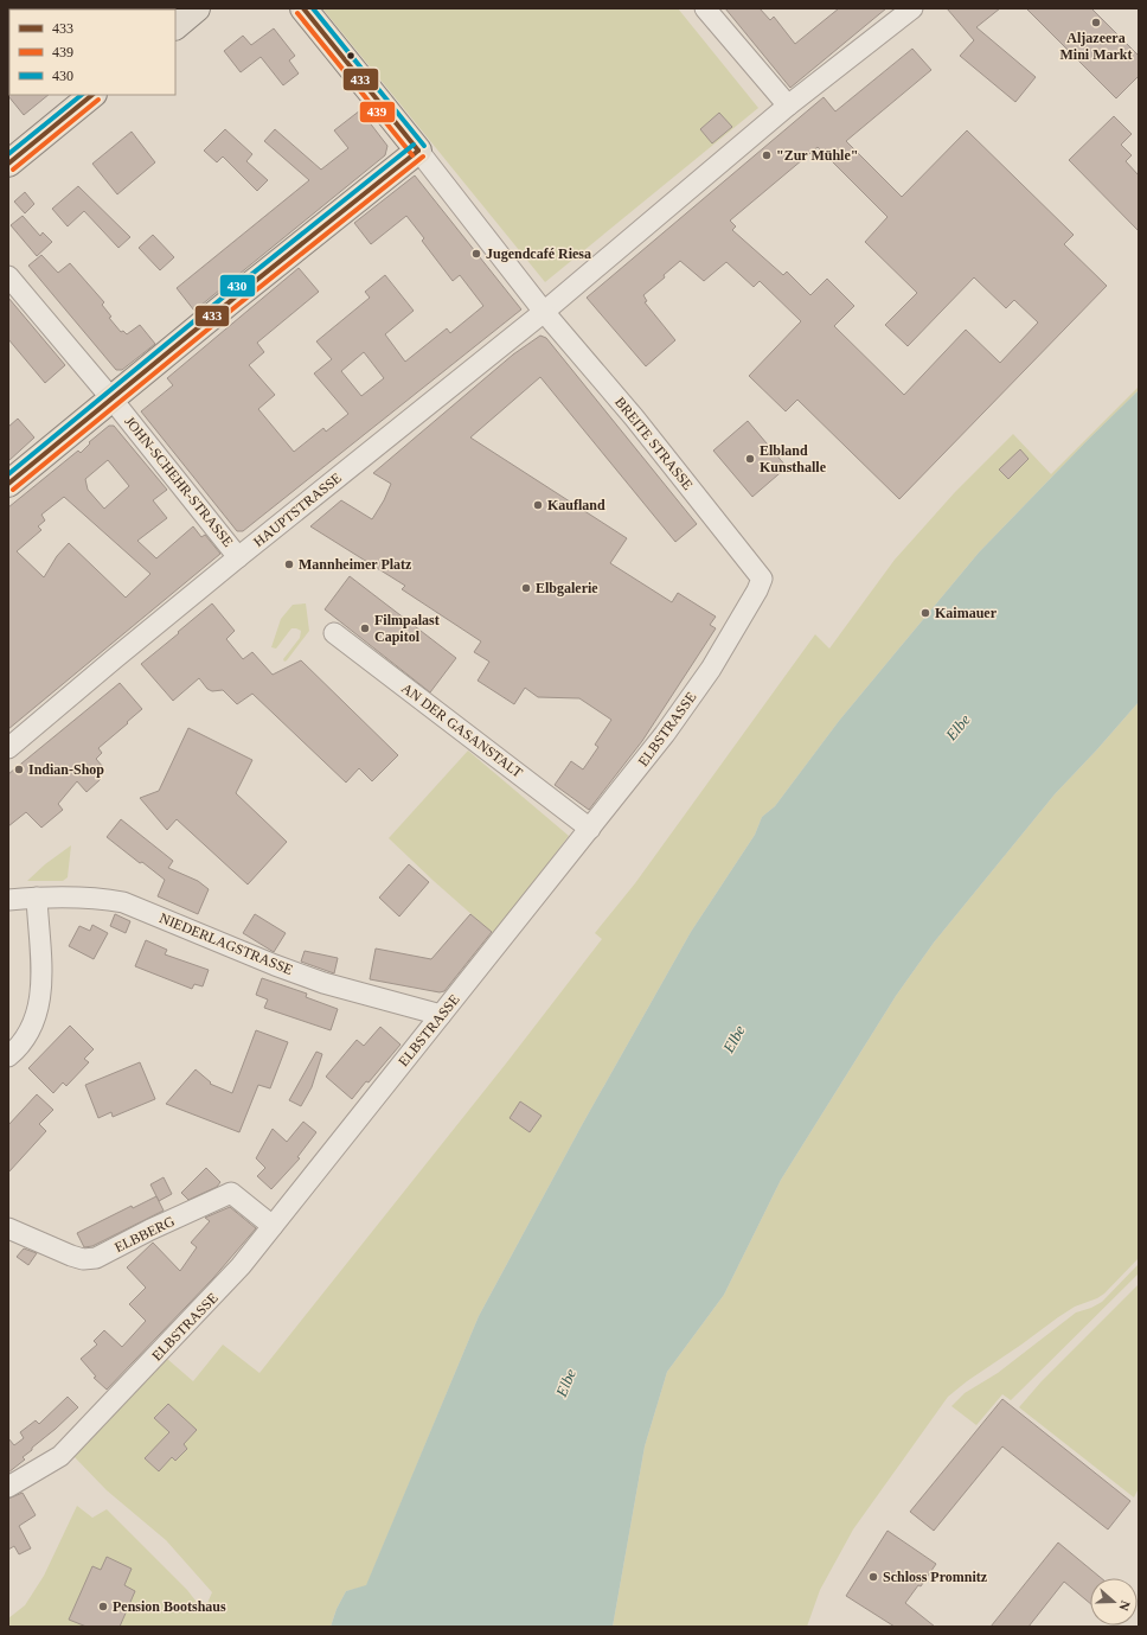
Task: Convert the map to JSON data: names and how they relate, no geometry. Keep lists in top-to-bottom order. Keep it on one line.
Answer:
{"streets":{"street":["BREITE STRASSE","JOHN-SCHEHR-STRASSE","HAUPTSTRASSE","ELBSTRASSE","AN DER GASANSTALT","NIEDERLAGSTRASSE","ELBBERG"]},"crossings":[["BREITE STRASSE","HAUPTSTRASSE"],["BREITE STRASSE","ELBSTRASSE"],["JOHN-SCHEHR-STRASSE","HAUPTSTRASSE"],["ELBSTRASSE","AN DER GASANSTALT"],["ELBSTRASSE","NIEDERLAGSTRASSE"],["ELBSTRASSE","ELBBERG"]],"water":["Elbe"],"places":["Aljazeera Mini Markt","\"Zur Mühle\"","Jugendcafé Riesa","Elbland Kunsthalle","Kaufland","Mannheimer Platz","Elbgalerie","Kaimauer","Filmpalast Capitol","Indian-Shop","Schloss Promnitz","Pension Bootshaus"],"lines":["transit line 433","transit line 430","transit line 439"],"legend":["433","439","430"],"north":"right"}
